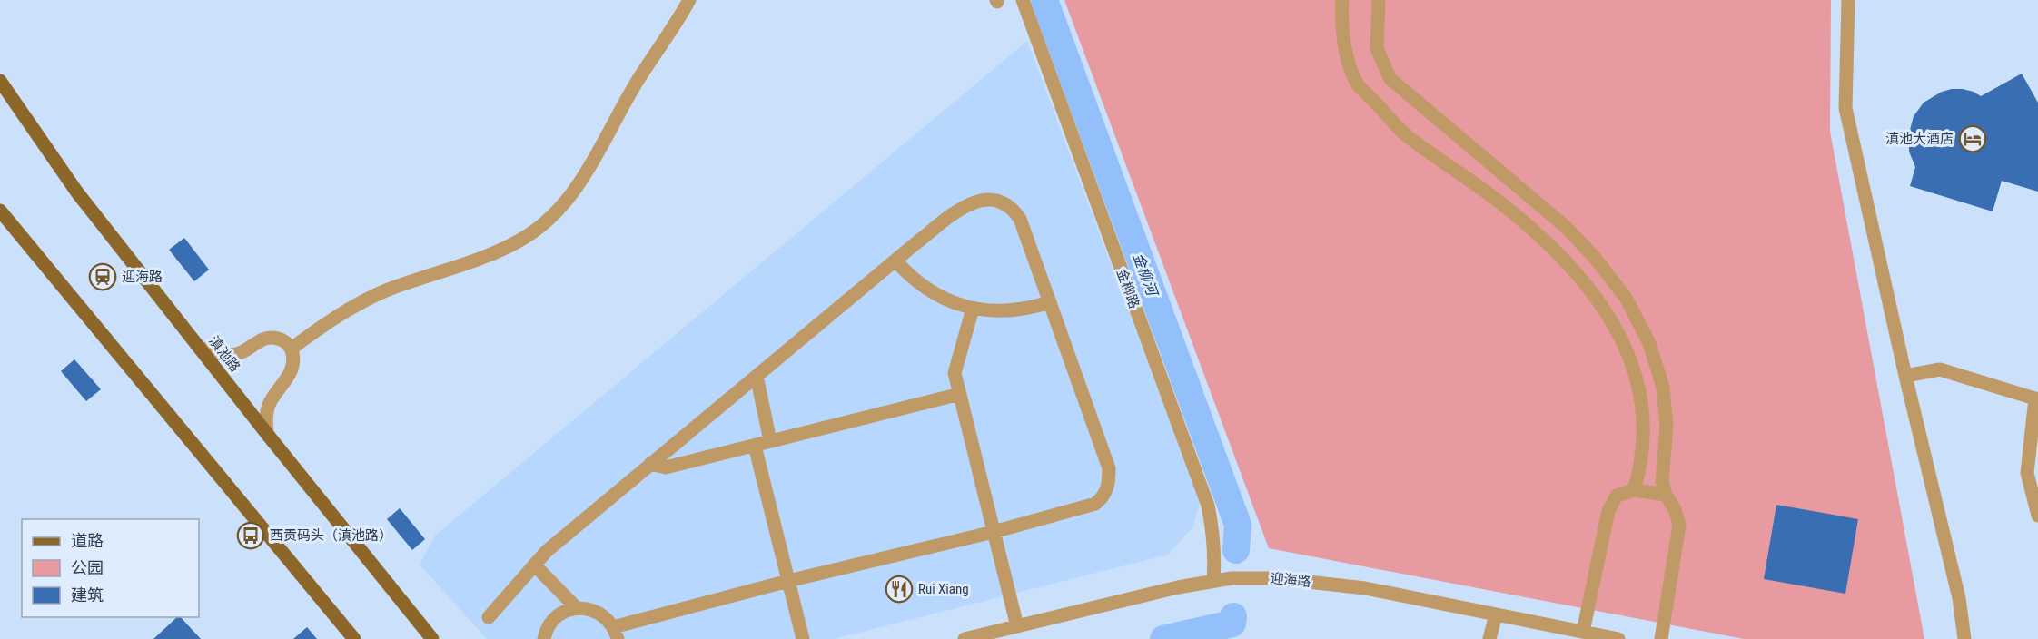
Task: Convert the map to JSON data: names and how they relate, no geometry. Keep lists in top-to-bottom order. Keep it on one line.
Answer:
{"streets":{"main road":["滇池路"],"street":["金柳路","迎海路"]},"crossings":[["金柳路","迎海路"]],"water":["金柳河"],"places":{"hotel":["滇池大酒店"],"station":["迎海路"],"bus stop":["西贡码头（滇池路）"],"restaurant":["Rui Xiang"]},"legend":["道路","公园","建筑"]}
